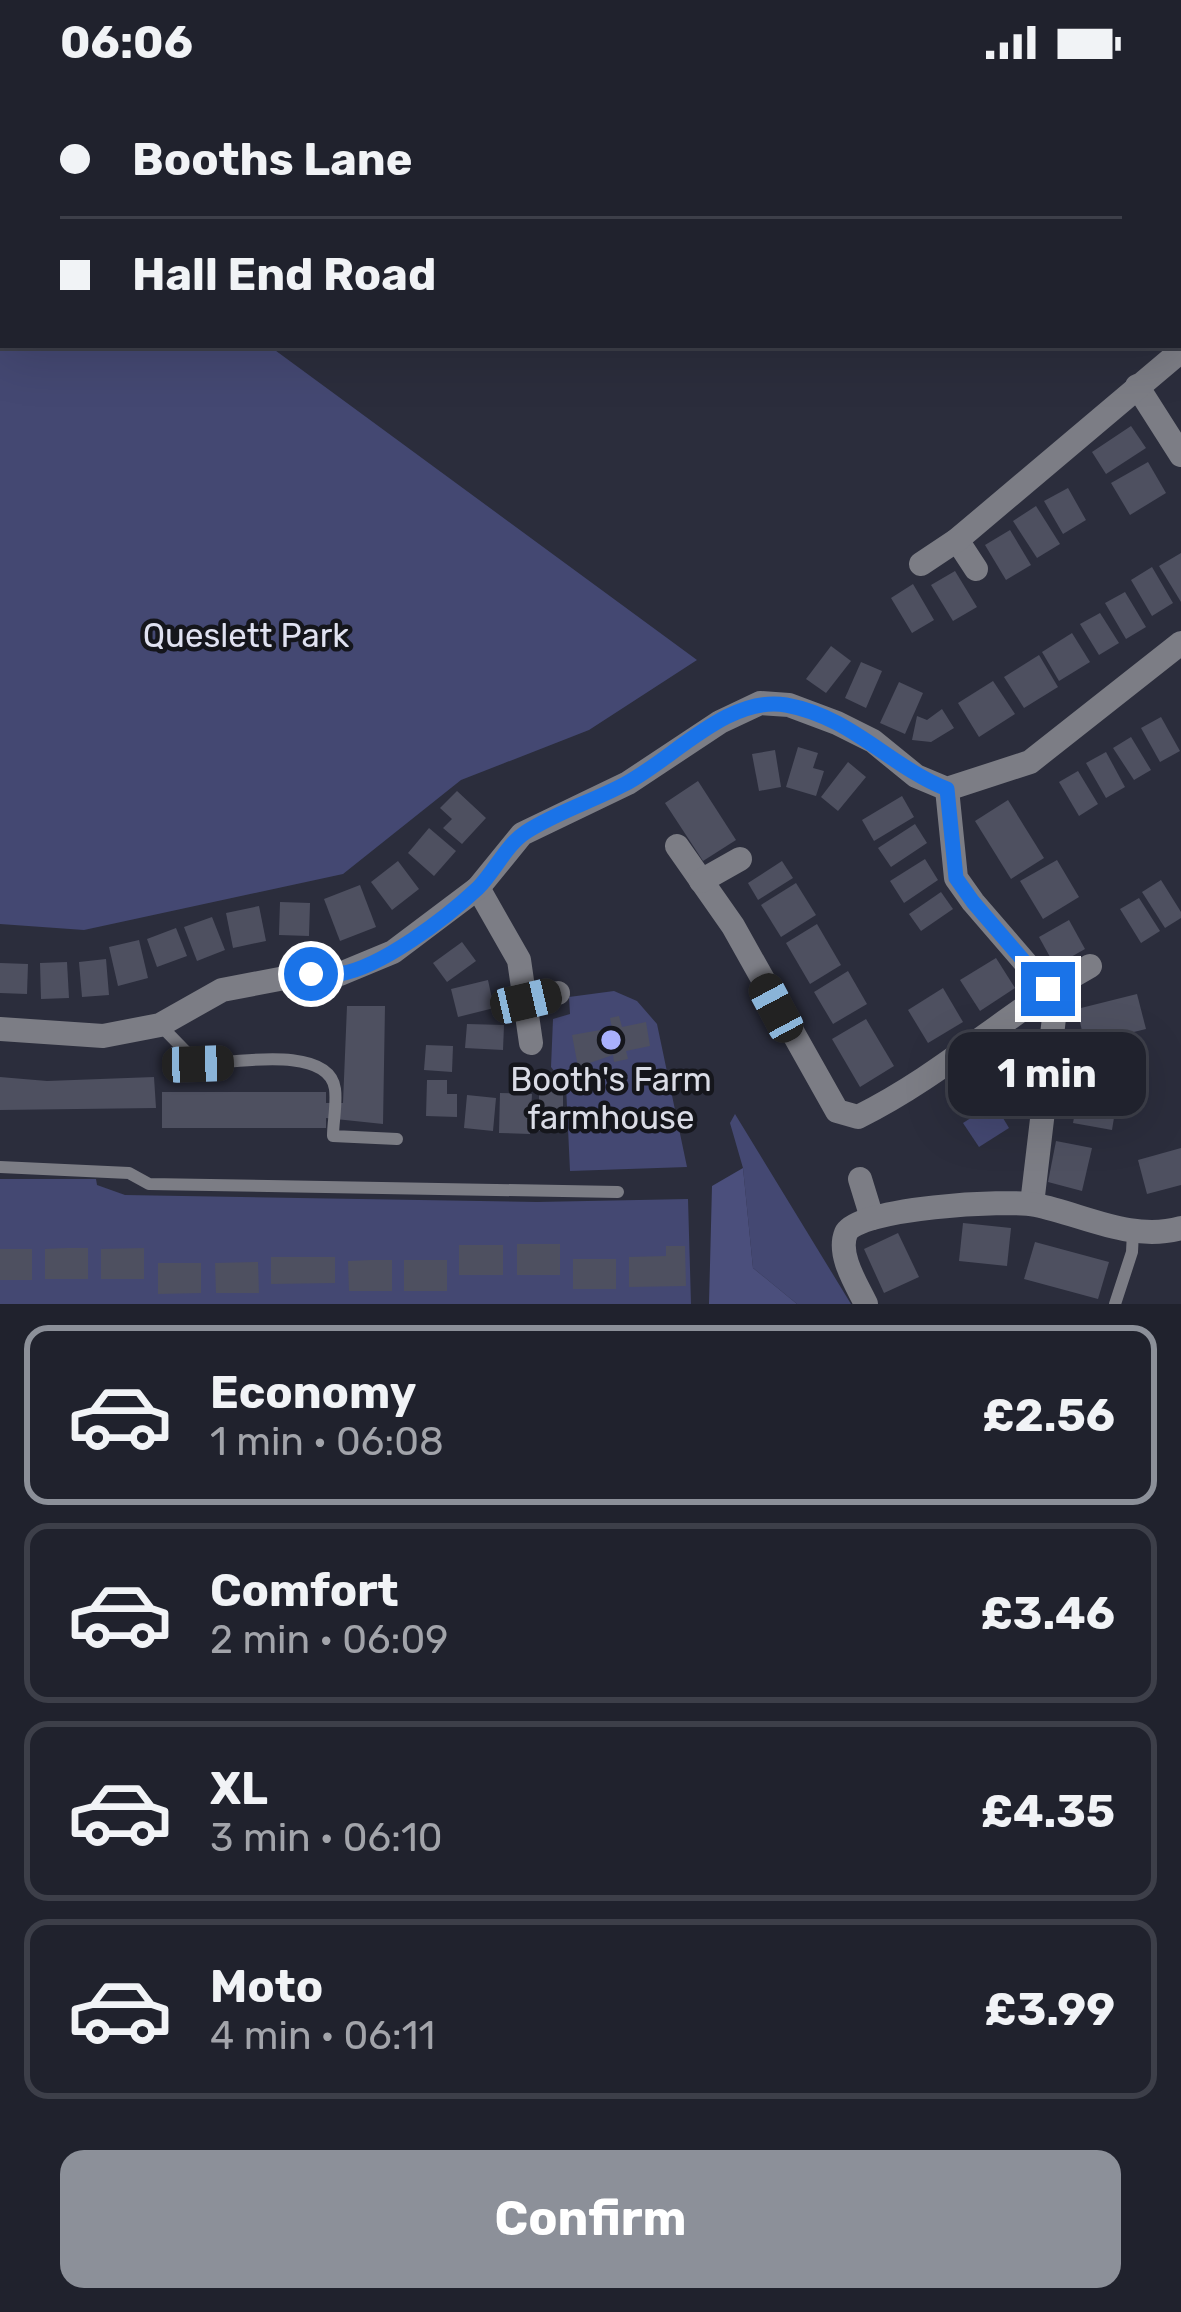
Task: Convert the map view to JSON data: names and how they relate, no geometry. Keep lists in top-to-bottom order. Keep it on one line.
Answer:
{"parks":["Queslett Park"],"places":["Booth's Farm farmhouse"],"page":{"status":"06:06","banner":["Booths Lane","Hall End Road"],"bubble":"1 min","list":[{"name":"Economy","note":"1 min · 06:08","value":"£2.56"},{"name":"Comfort","note":"2 min · 06:09","value":"£3.46"},{"name":"XL","note":"3 min · 06:10","value":"£4.35"},{"name":"Moto","note":"4 min · 06:11","value":"£3.99"}],"buttons":"Confirm"}}
